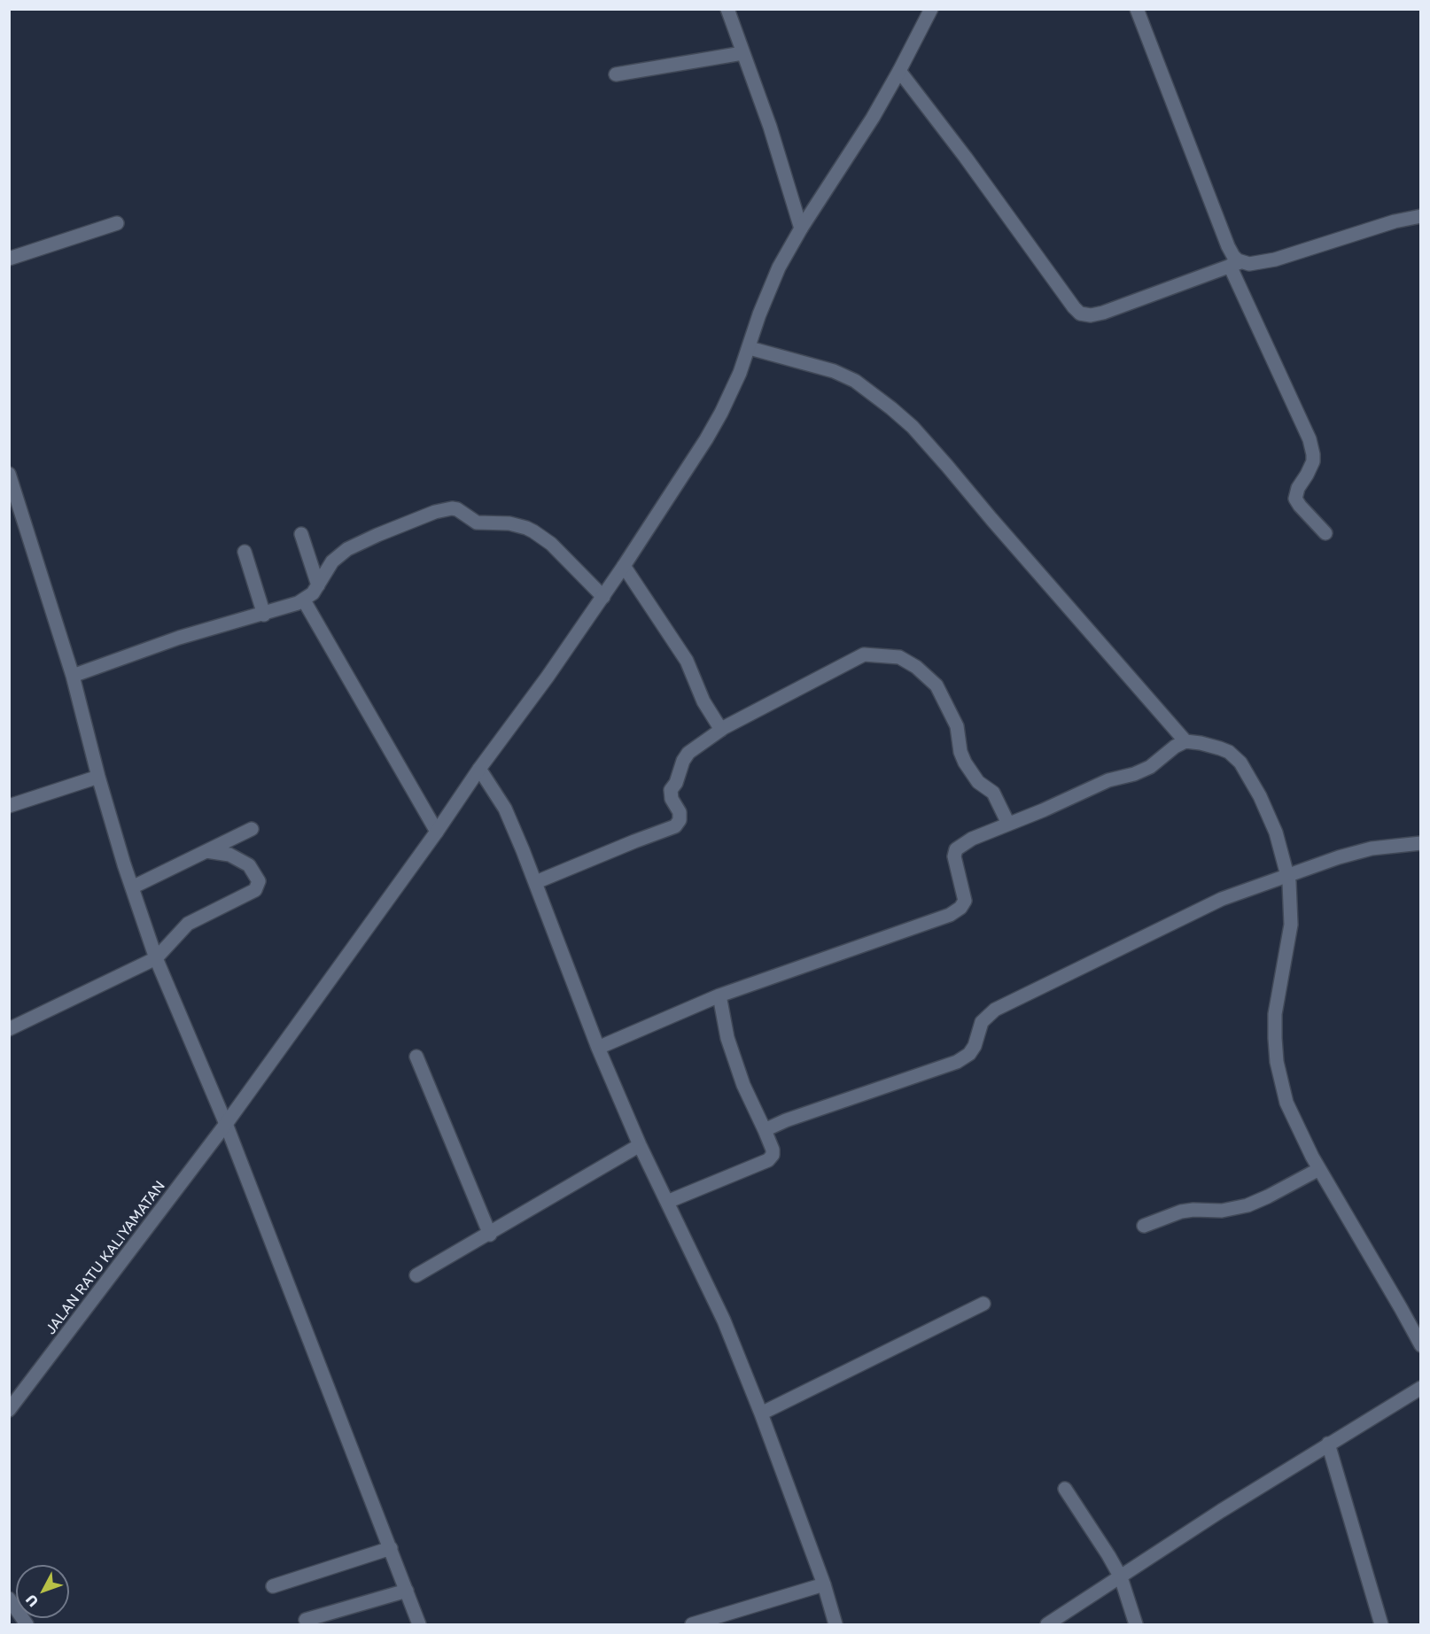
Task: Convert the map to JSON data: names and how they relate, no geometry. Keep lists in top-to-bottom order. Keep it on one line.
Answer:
{"streets":{"street":["JALAN RATU KALIYAMATAN"]},"north":"bottom left"}
